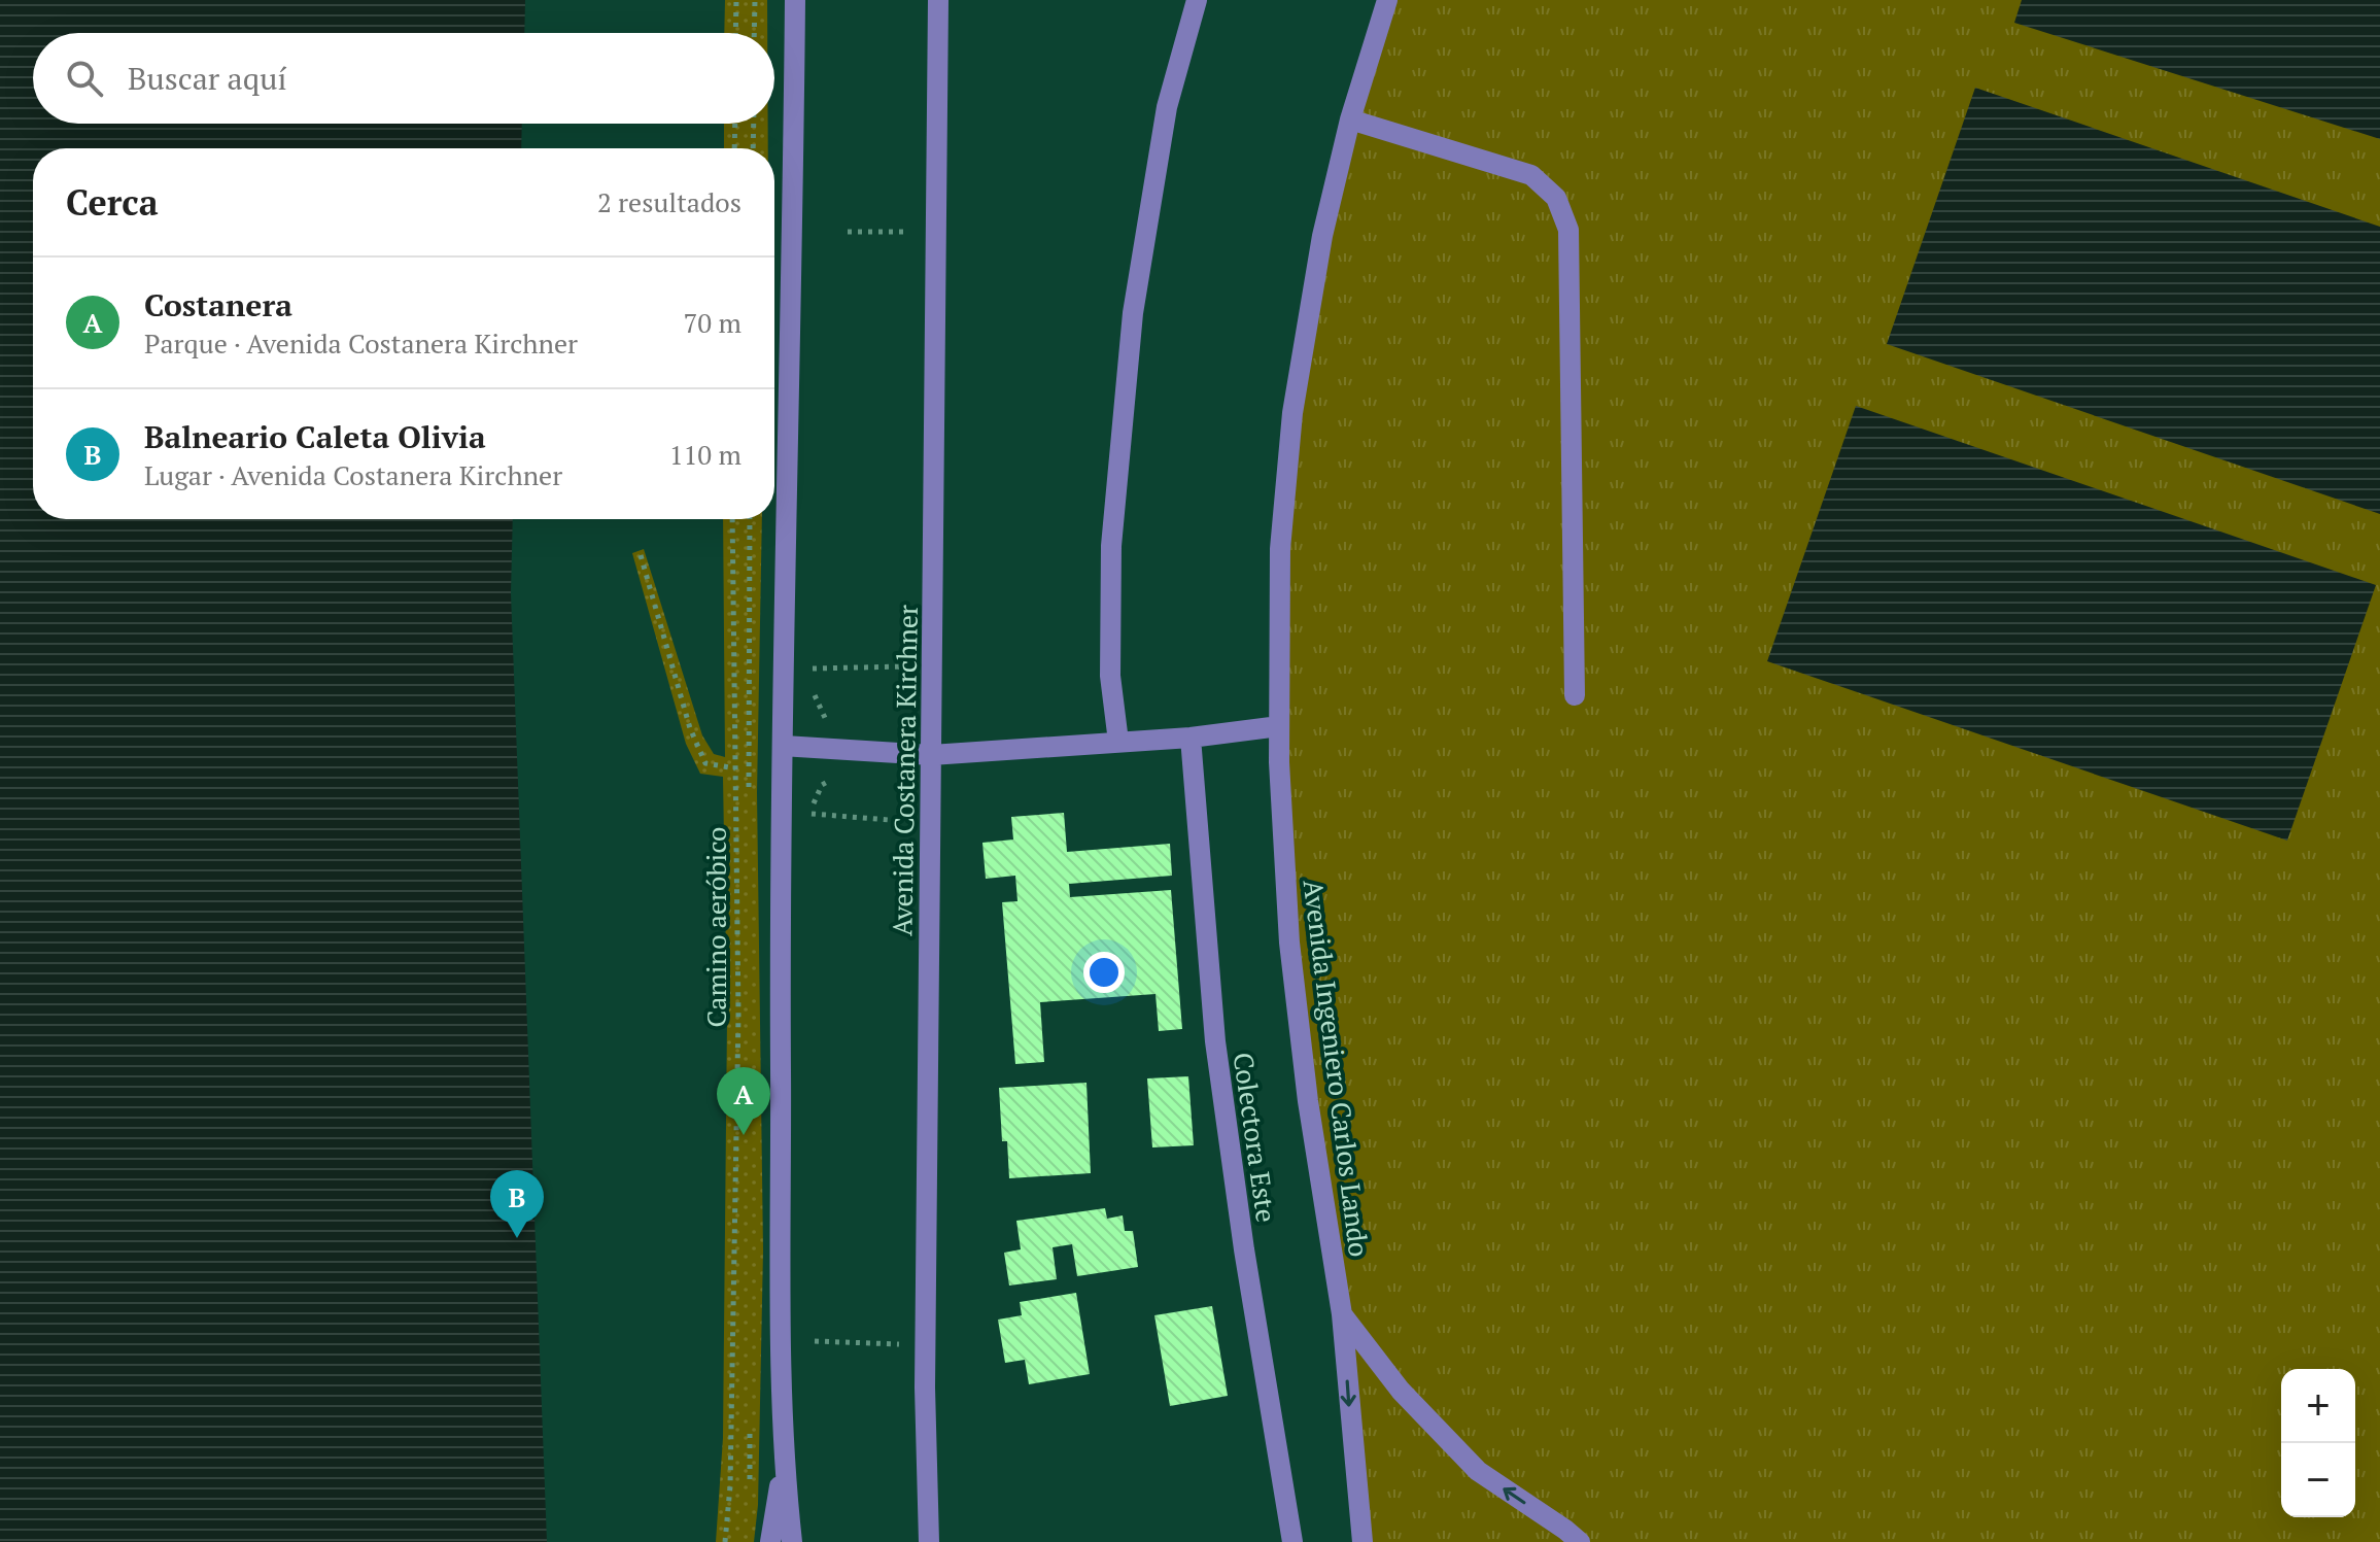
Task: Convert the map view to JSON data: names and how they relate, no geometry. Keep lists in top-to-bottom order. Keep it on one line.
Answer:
{"streets":{"street":["Avenida Costanera Kirchner","Avenida Ingeniero Carlos Lando","Colectora Este"],"path":["Camino aeróbico"]},"page":{"search":"Buscar aquí","heading":["Cerca","2 resultados"],"list":[{"mark":"A","name":"Costanera","note":"Parque · Avenida Costanera Kirchner","value":"70 m"},{"mark":"B","name":"Balneario Caleta Olivia","note":"Lugar · Avenida Costanera Kirchner","value":"110 m"}],"pins":["A","B"],"map_buttons":["+","−"]}}
